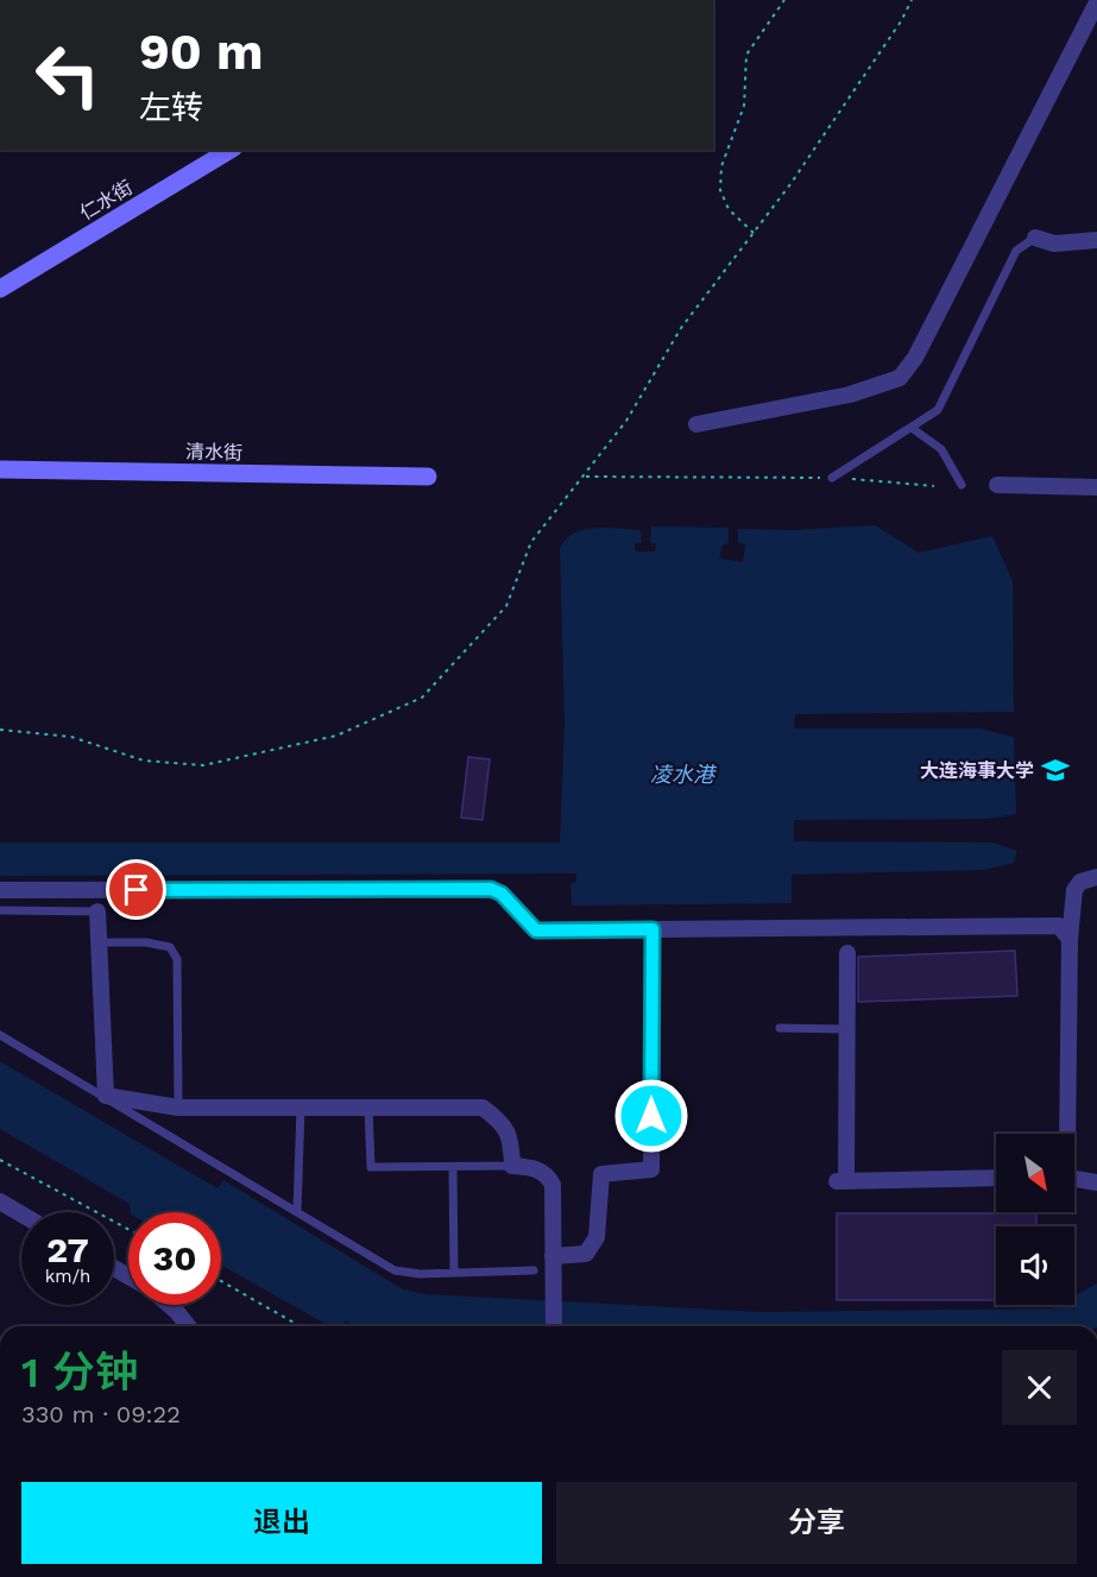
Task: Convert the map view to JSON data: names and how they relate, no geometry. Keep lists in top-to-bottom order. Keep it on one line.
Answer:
{"streets":{"main road":["仁水街","清水街"]},"water":["凌水港"],"places":{"school or university":["大连海事大学"]},"north":"bottom right","page":{"turn":["90 m","左转"],"speed":"27 km/h","limit":"30","heading":["1 分钟","330 m · 09:22"],"buttons":["退出","分享"]}}
